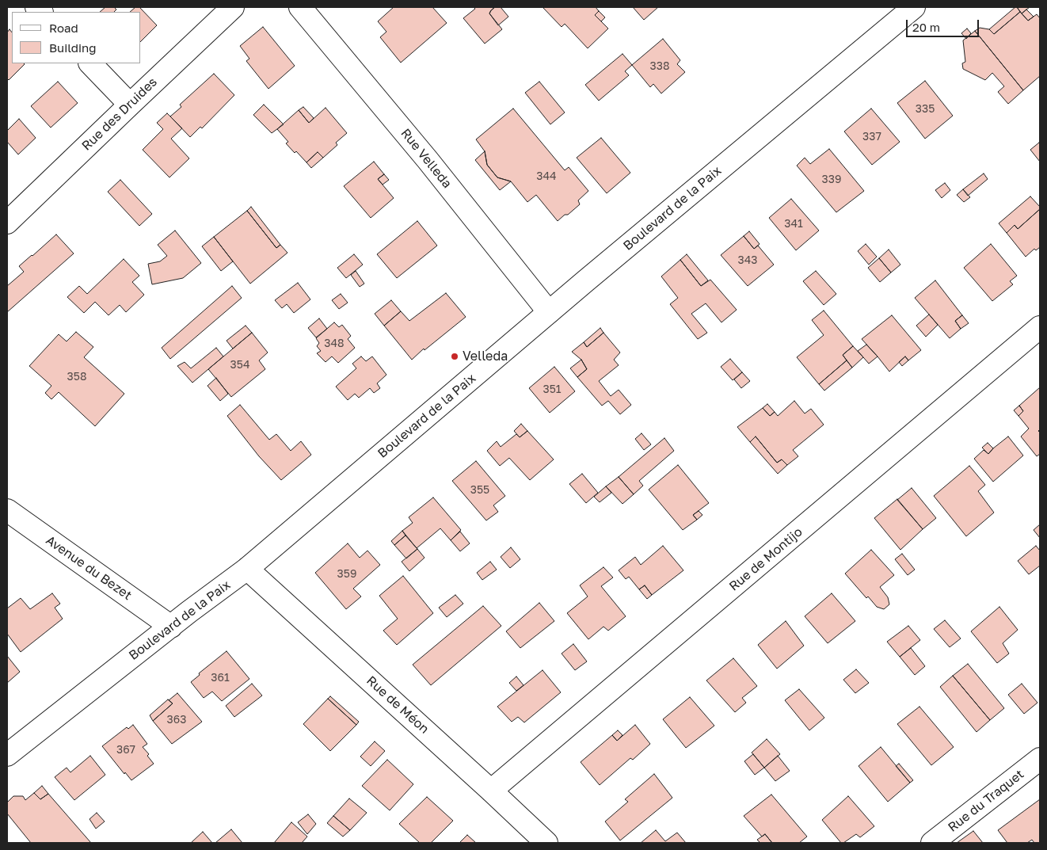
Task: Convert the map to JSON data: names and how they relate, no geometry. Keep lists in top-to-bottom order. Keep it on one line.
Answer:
{"streets":{"street":["Rue des Druides","Rue Velleda","Boulevard de la Paix","Rue de Montijo","Avenue du Bezet","Rue de Méon","Rue du Traquet"]},"crossings":[["Rue Velleda","Boulevard de la Paix"],["Boulevard de la Paix","Avenue du Bezet"],["Boulevard de la Paix","Rue de Méon"],["Rue de Montijo","Rue de Méon"]],"places":["Velleda"],"house_numbers":["338","335","337","344","339","341","343","348","354","358","351","355","359","361","363","367"],"legend":["Road","Building"],"scale_bar":"20 m"}
